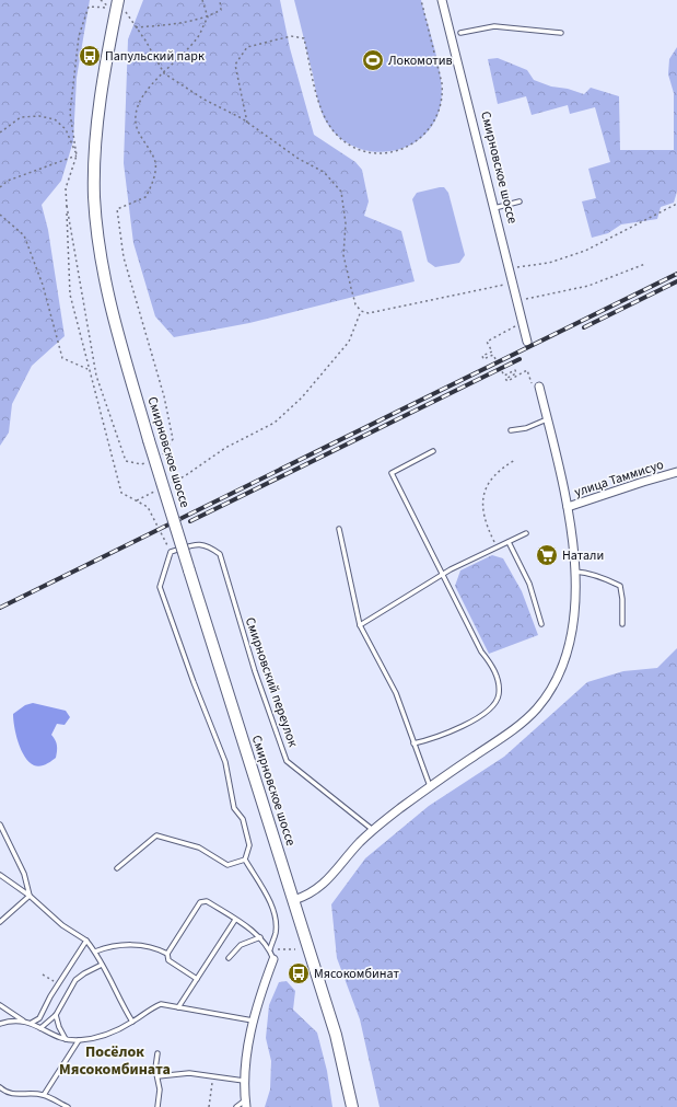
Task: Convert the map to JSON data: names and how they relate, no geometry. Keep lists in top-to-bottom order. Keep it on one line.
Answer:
{"streets":{"main road":["Смирновское шоссе"],"street":["улица Таммисуо"],"lane":["Смирновский переулок"]},"districts":["Посёлок Мясокомбината"],"places":{"bus stop":["Папульский парк","Мясокомбинат"],"sports":["Локомотив"],"supermarket":["Натали"]}}
